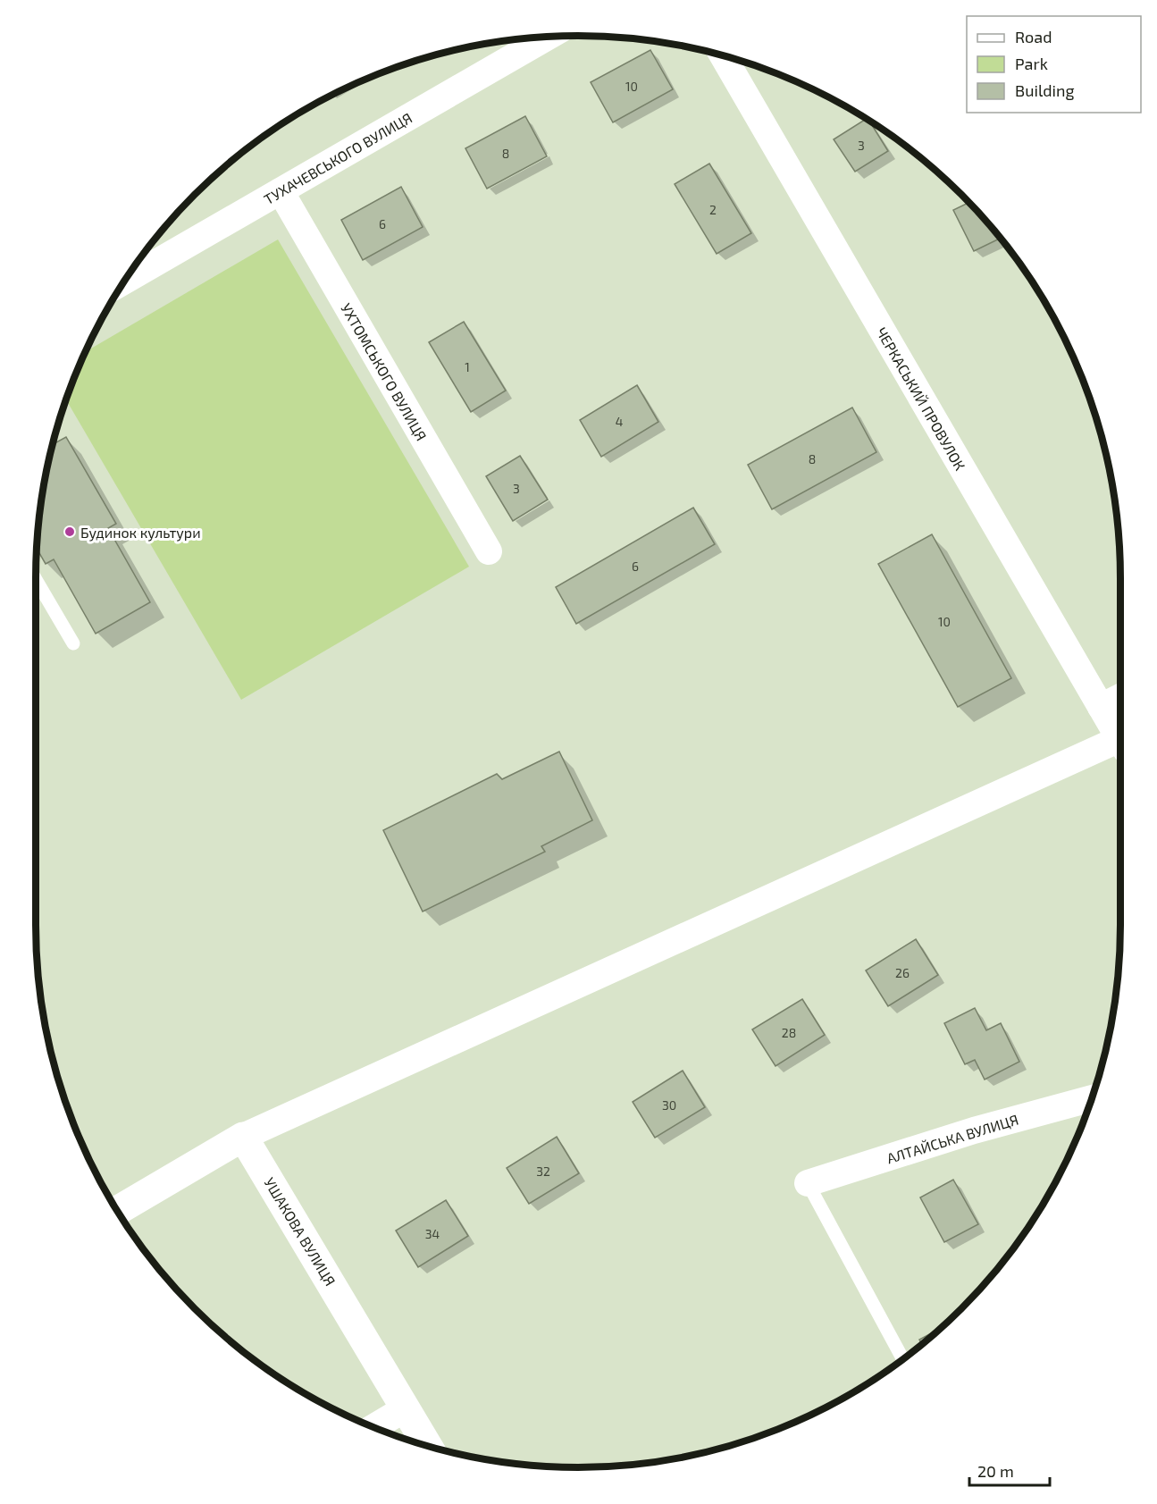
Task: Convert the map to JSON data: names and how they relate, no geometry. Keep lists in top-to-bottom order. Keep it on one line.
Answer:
{"streets":{"street":["ТУХАЧЕВСЬКОГО ВУЛИЦЯ","УХТОМСЬКОГО ВУЛИЦЯ","ЧЕРКАСЬКИЙ ПРОВУЛОК","АЛТАЙСЬКА ВУЛИЦЯ","УШАКОВА ВУЛИЦЯ"]},"crossings":[["ТУХАЧЕВСЬКОГО ВУЛИЦЯ","УХТОМСЬКОГО ВУЛИЦЯ"]],"places":["Будинок культури"],"house_numbers":["10","3","8","2","6","1","4","8","3","6","10","26","28","30","32","34"],"legend":["Road","Park","Building"],"scale_bar":"20 m"}
